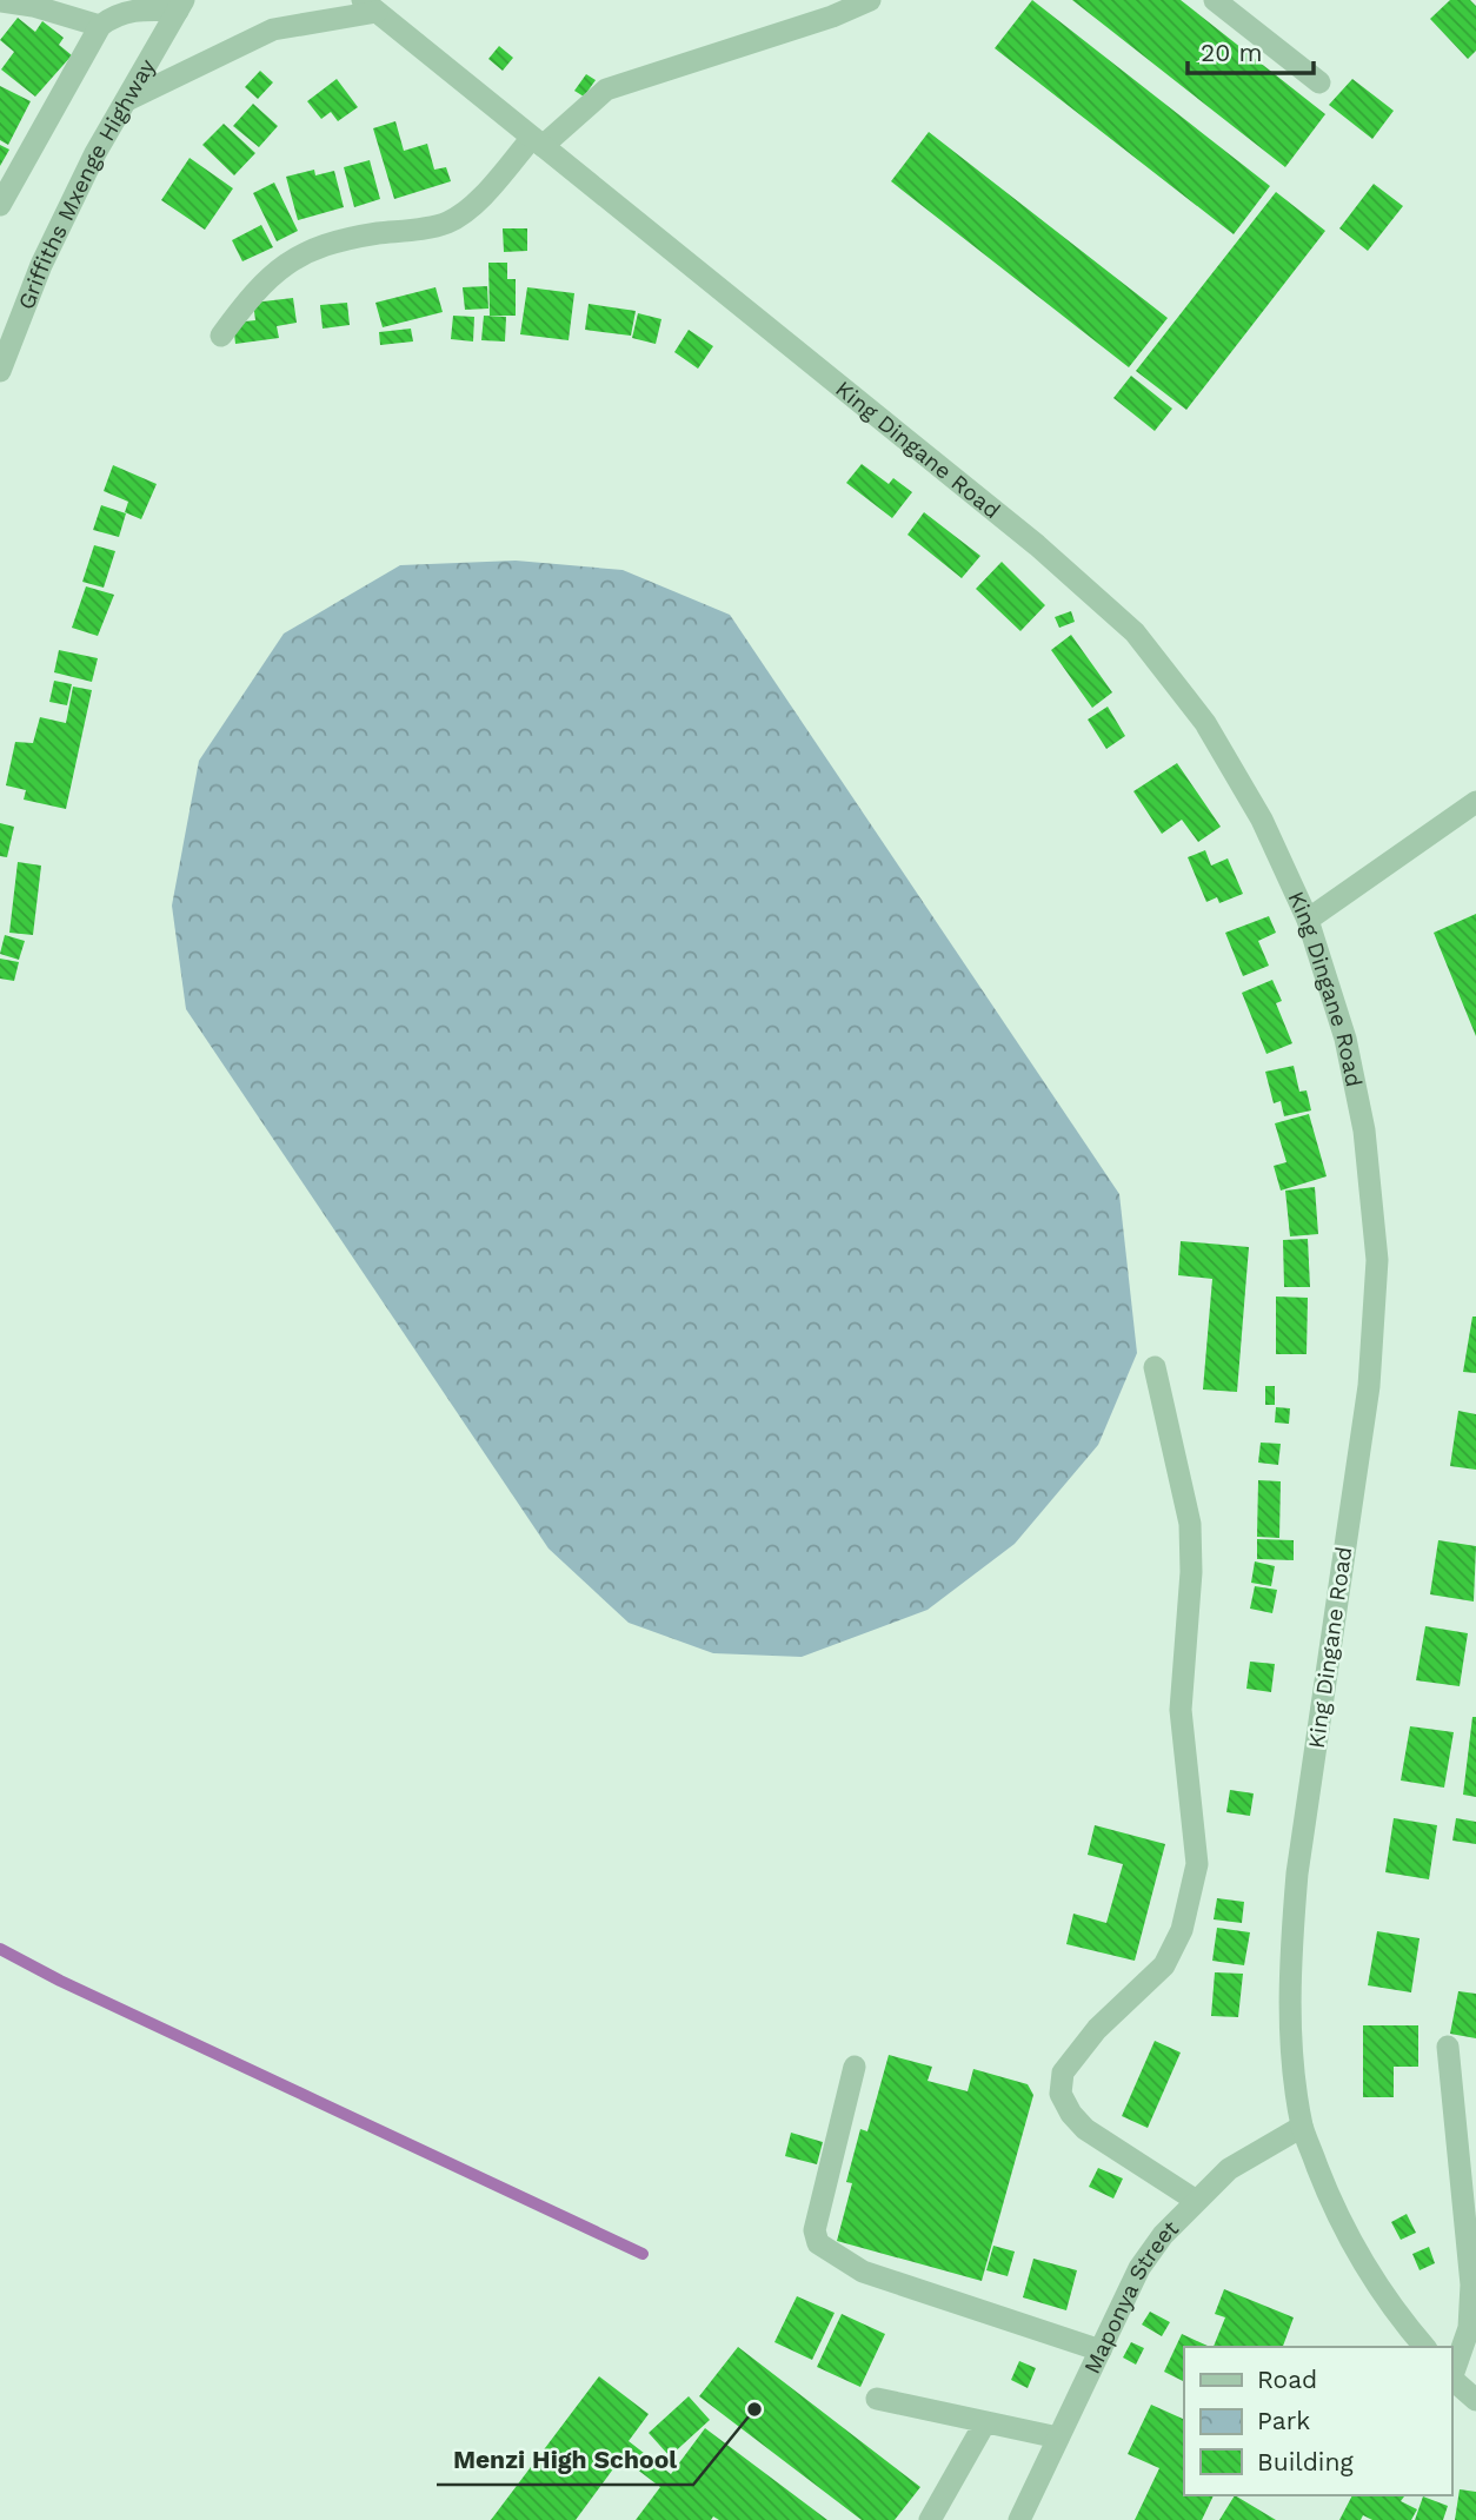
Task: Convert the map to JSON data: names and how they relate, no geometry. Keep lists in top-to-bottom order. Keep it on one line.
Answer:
{"streets":{"street":["Griffiths Mxenge Highway","King Dingane Road","Maponya Street"]},"crossings":[["King Dingane Road","Maponya Street"]],"places":["Menzi High School"],"legend":["Road","Park","Building"],"scale_bar":"20 m"}
